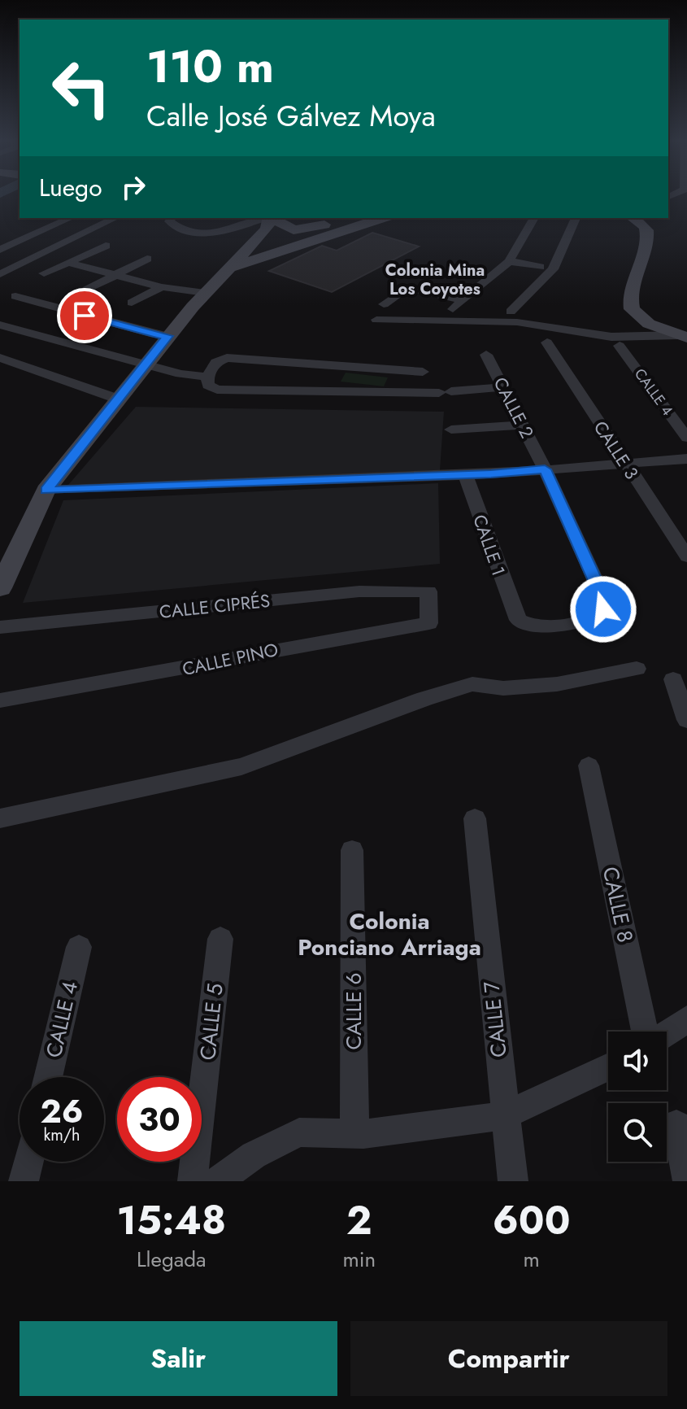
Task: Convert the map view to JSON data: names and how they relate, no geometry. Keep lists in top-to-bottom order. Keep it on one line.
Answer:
{"streets":{"street":["CALLE 4","CALLE 2","CALLE 3","CALLE 1","CALLE CIPRÉS","CALLE PINO","CALLE 8","CALLE 6","CALLE 7","CALLE 5"]},"crossings":[["CALLE 2","CALLE 1"],["CALLE CIPRÉS","CALLE PINO"]],"districts":["Colonia Mina Los Coyotes","Colonia Ponciano Arriaga"],"page":{"turn":["110 m","Calle José Gálvez Moya"],"then":"Luego","speed":"26 km/h","limit":"30","eta":["15:48","Llegada","2","min","600","m"],"buttons":["Salir","Compartir"]}}
